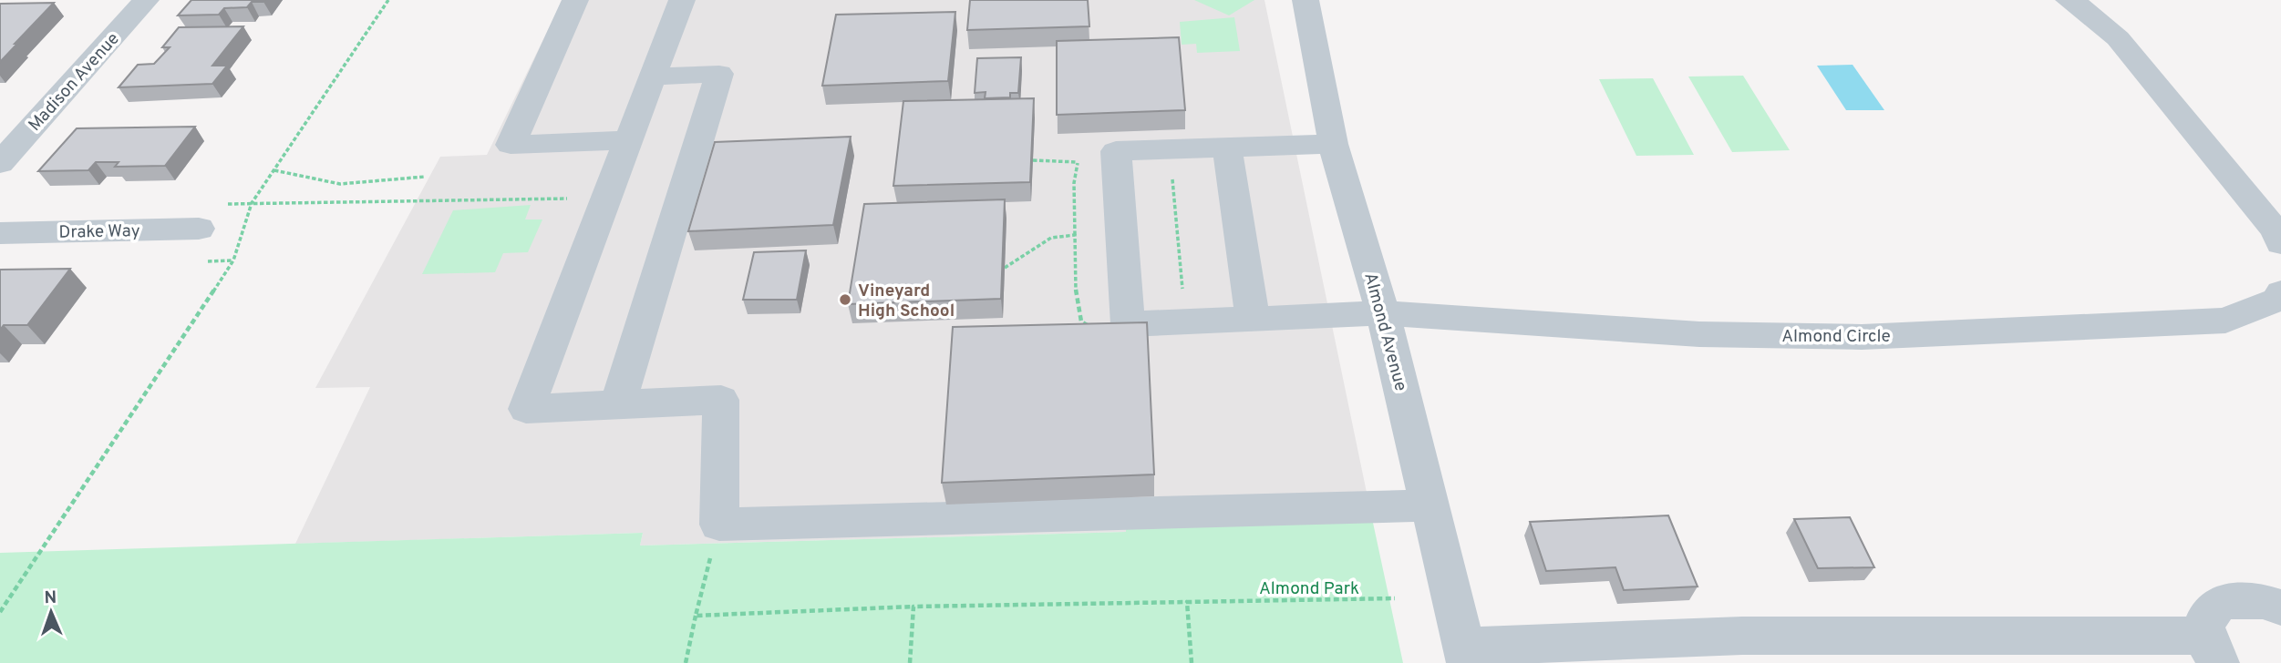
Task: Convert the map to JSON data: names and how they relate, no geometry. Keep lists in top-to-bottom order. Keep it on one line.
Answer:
{"streets":{"street":["Madison Avenue","Drake Way","Almond Avenue","Almond Circle"]},"crossings":[["Almond Avenue","Almond Circle"]],"parks":["Almond Park"],"places":["Vineyard High School"],"north":"top"}
